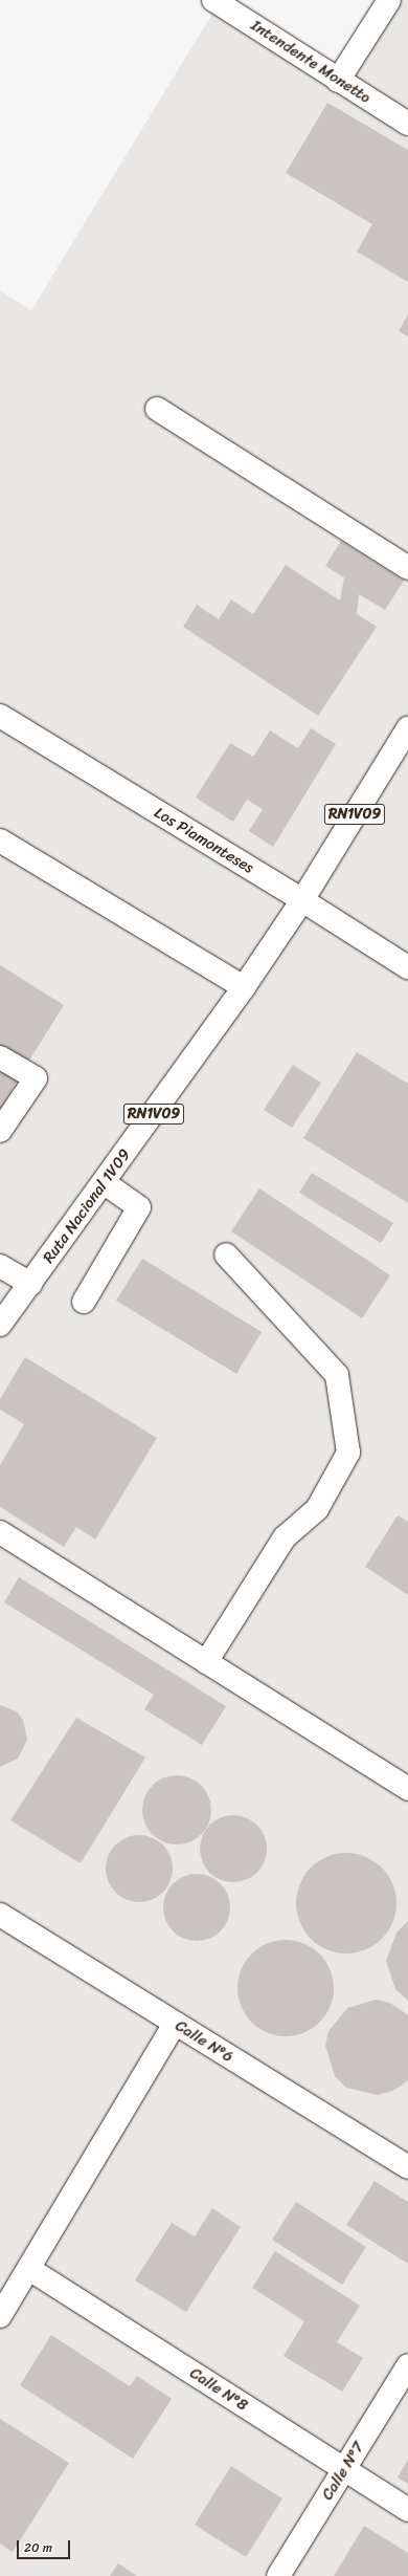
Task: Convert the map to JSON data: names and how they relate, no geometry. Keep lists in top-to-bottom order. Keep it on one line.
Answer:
{"streets":{"street":["Intendente Monetto","RN1V09","Los Piamonteses","Ruta Nacional 1V09","Calle Nº6","Calle Nº8","Calle Nº7"]},"crossings":[["RN1V09","Los Piamonteses"],["RN1V09","Ruta Nacional 1V09"],["Los Piamonteses","Ruta Nacional 1V09"],["Calle Nº8","Calle Nº7"]],"scale_bar":"20 m"}
